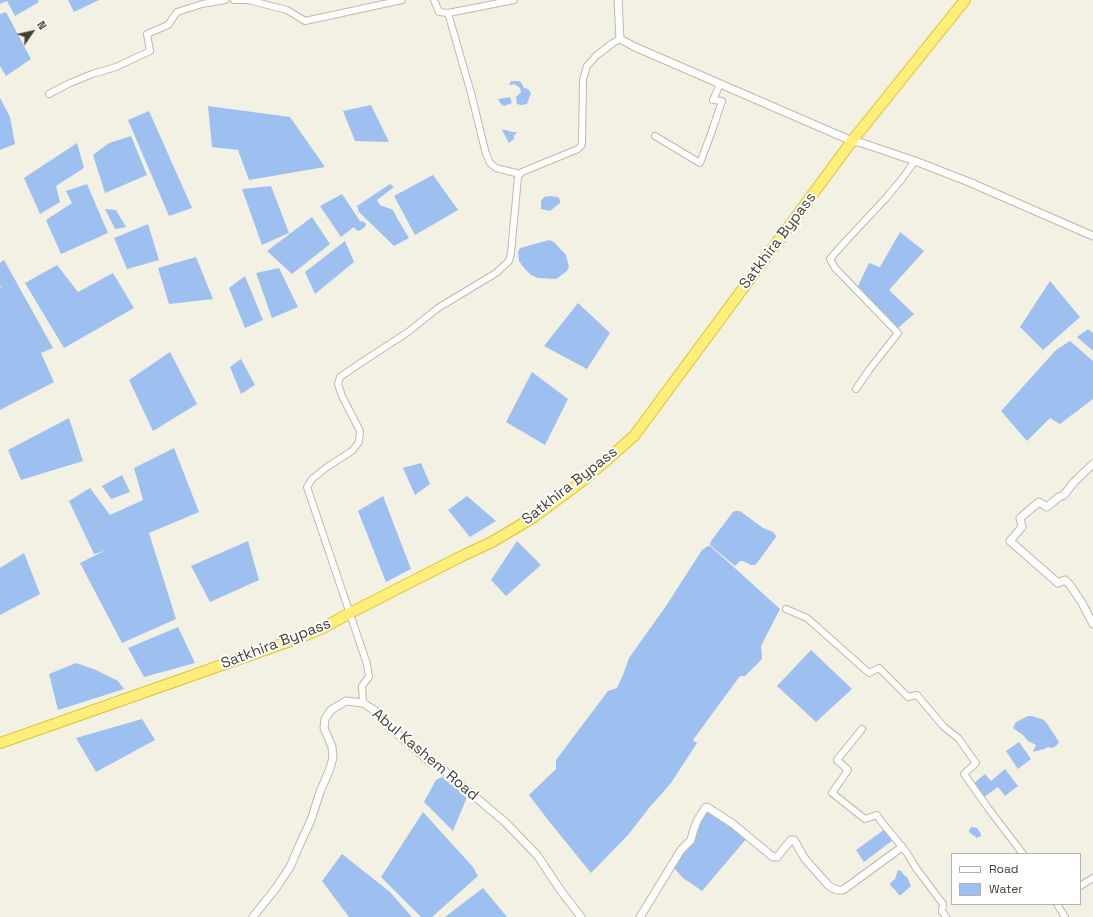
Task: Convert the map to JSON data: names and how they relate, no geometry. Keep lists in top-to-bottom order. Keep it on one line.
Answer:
{"streets":{"highway":["Satkhira Bypass"],"street":["Abul Kashem Road"]},"legend":["Road","Water"],"north":"top right"}
